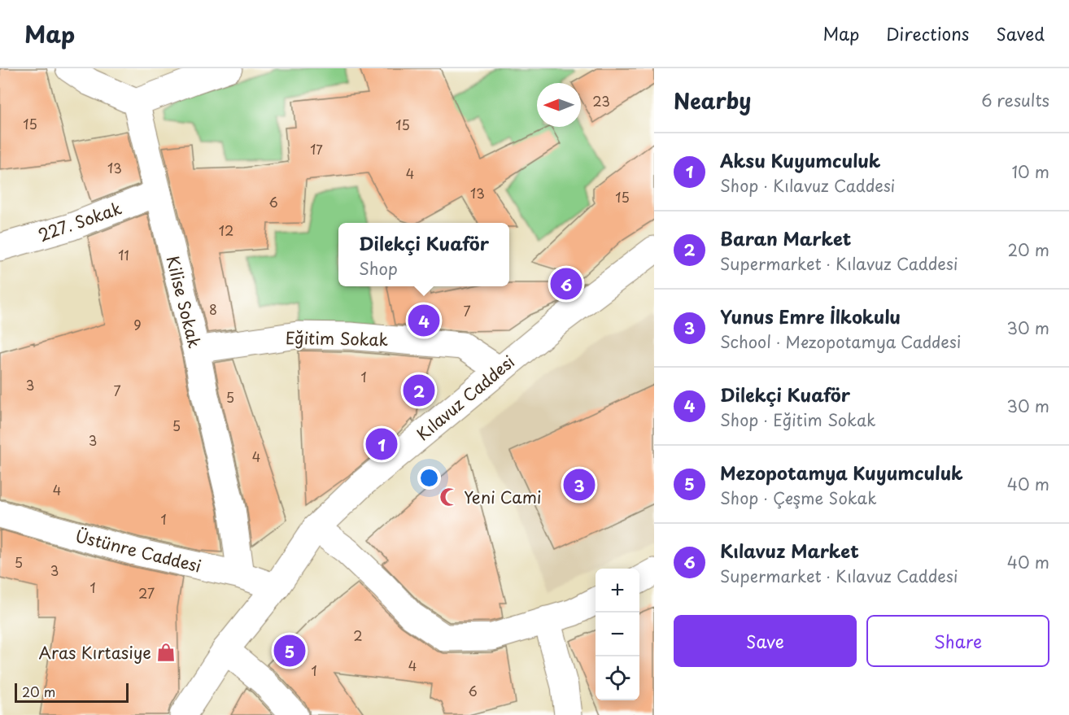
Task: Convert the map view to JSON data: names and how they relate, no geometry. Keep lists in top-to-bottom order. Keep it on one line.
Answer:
{"streets":{"street":["227. Sokak","Kilise Sokak","Eğitim Sokak","Kılavuz Caddesi","Üstünre Caddesi"]},"crossings":[["227. Sokak","Kilise Sokak"],["Kilise Sokak","Eğitim Sokak"],["Kilise Sokak","Üstünre Caddesi"],["Eğitim Sokak","Kılavuz Caddesi"],["Kılavuz Caddesi","Üstünre Caddesi"]],"places":{"mosque":["Yeni Cami"],"shop":["Aras Kırtasiye"]},"house_numbers":["23","15","15","17","13","4","13","15","6","12","11","8","7","9","1","3","7","5","5","3","4","4","1","5","3","1","27","2","4","1","6"],"scale_bar":"20 m","north":"left","page":{"header":"Map","nav":["Map","Directions","Saved"],"heading":["Nearby","6 results"],"list":[{"mark":"1","name":"Aksu Kuyumculuk","note":"Shop · Kılavuz Caddesi","value":"10 m"},{"mark":"2","name":"Baran Market","note":"Supermarket · Kılavuz Caddesi","value":"20 m"},{"mark":"3","name":"Yunus Emre İlkokulu","note":"School · Mezopotamya Caddesi","value":"30 m"},{"mark":"4","name":"Dilekçi Kuaför","note":"Shop · Eğitim Sokak","value":"30 m"},{"mark":"5","name":"Mezopotamya Kuyumculuk","note":"Shop · Çeşme Sokak","value":"40 m"},{"mark":"6","name":"Kılavuz Market","note":"Supermarket · Kılavuz Caddesi","value":"40 m"}],"popup":["Dilekçi Kuaför","Shop"],"pins":["6","4","2","1","3","5"],"map_buttons":["+","−"],"buttons":["Save","Share"],"scale":"20 m"}}
